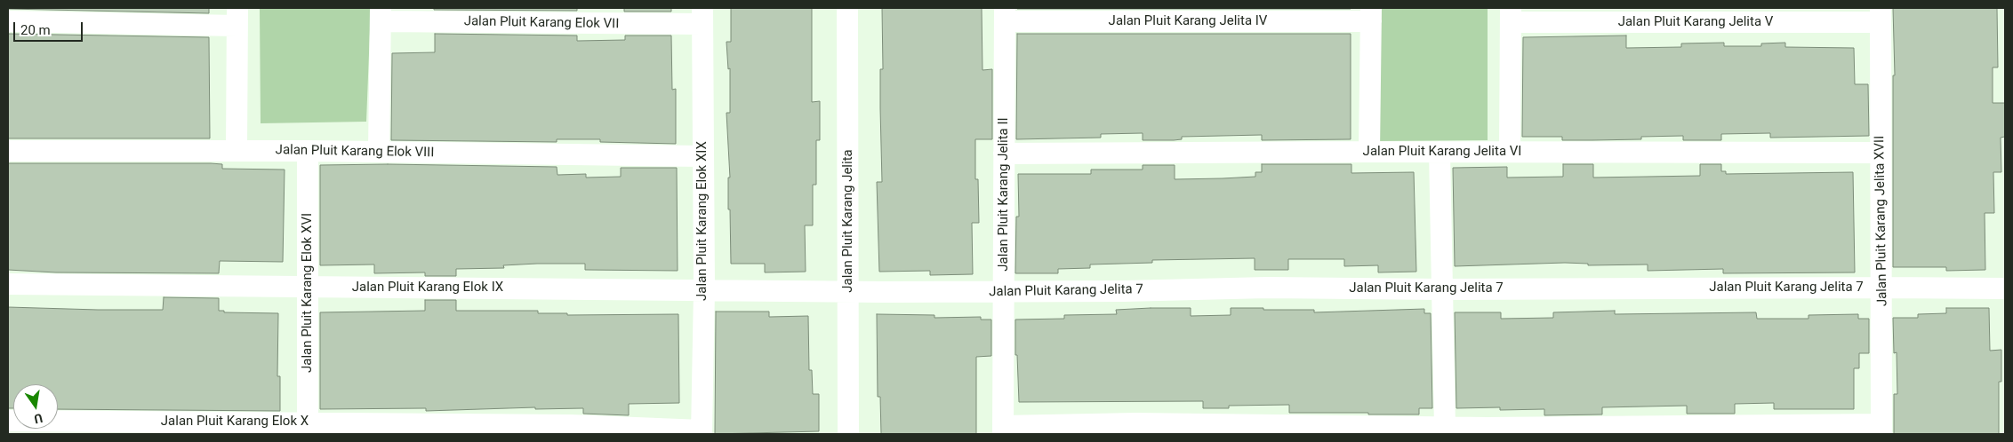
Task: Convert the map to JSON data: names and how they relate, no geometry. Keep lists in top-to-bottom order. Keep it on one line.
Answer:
{"streets":{"street":["Jalan Pluit Karang Jelita IV","Jalan Pluit Karang Jelita V","Jalan Pluit Karang Elok VII","Jalan Pluit Karang Elok VIII","Jalan Pluit Karang Jelita VI","Jalan Pluit Karang Jelita II","Jalan Pluit Karang Elok XIX","Jalan Pluit Karang Jelita","Jalan Pluit Karang Jelita XVII","Jalan Pluit Karang Elok IX","Jalan Pluit Karang Jelita 7","Jalan Pluit Karang Elok XVI","Jalan Pluit Karang Elok X"]},"crossings":[["Jalan Pluit Karang Jelita IV","Jalan Pluit Karang Jelita II"],["Jalan Pluit Karang Jelita V","Jalan Pluit Karang Jelita XVII"],["Jalan Pluit Karang Elok VII","Jalan Pluit Karang Elok XIX"],["Jalan Pluit Karang Elok VIII","Jalan Pluit Karang Elok XIX"],["Jalan Pluit Karang Elok VIII","Jalan Pluit Karang Elok XVI"],["Jalan Pluit Karang Jelita VI","Jalan Pluit Karang Jelita II"],["Jalan Pluit Karang Jelita VI","Jalan Pluit Karang Jelita XVII"],["Jalan Pluit Karang Jelita II","Jalan Pluit Karang Jelita 7"],["Jalan Pluit Karang Elok XIX","Jalan Pluit Karang Elok IX"],["Jalan Pluit Karang Elok XIX","Jalan Pluit Karang Elok X"],["Jalan Pluit Karang Jelita","Jalan Pluit Karang Elok IX"],["Jalan Pluit Karang Jelita","Jalan Pluit Karang Jelita 7"],["Jalan Pluit Karang Jelita XVII","Jalan Pluit Karang Jelita 7"],["Jalan Pluit Karang Elok IX","Jalan Pluit Karang Jelita 7"],["Jalan Pluit Karang Elok IX","Jalan Pluit Karang Elok XVI"],["Jalan Pluit Karang Elok XVI","Jalan Pluit Karang Elok X"]],"scale_bar":"20 m","north":"bottom"}
